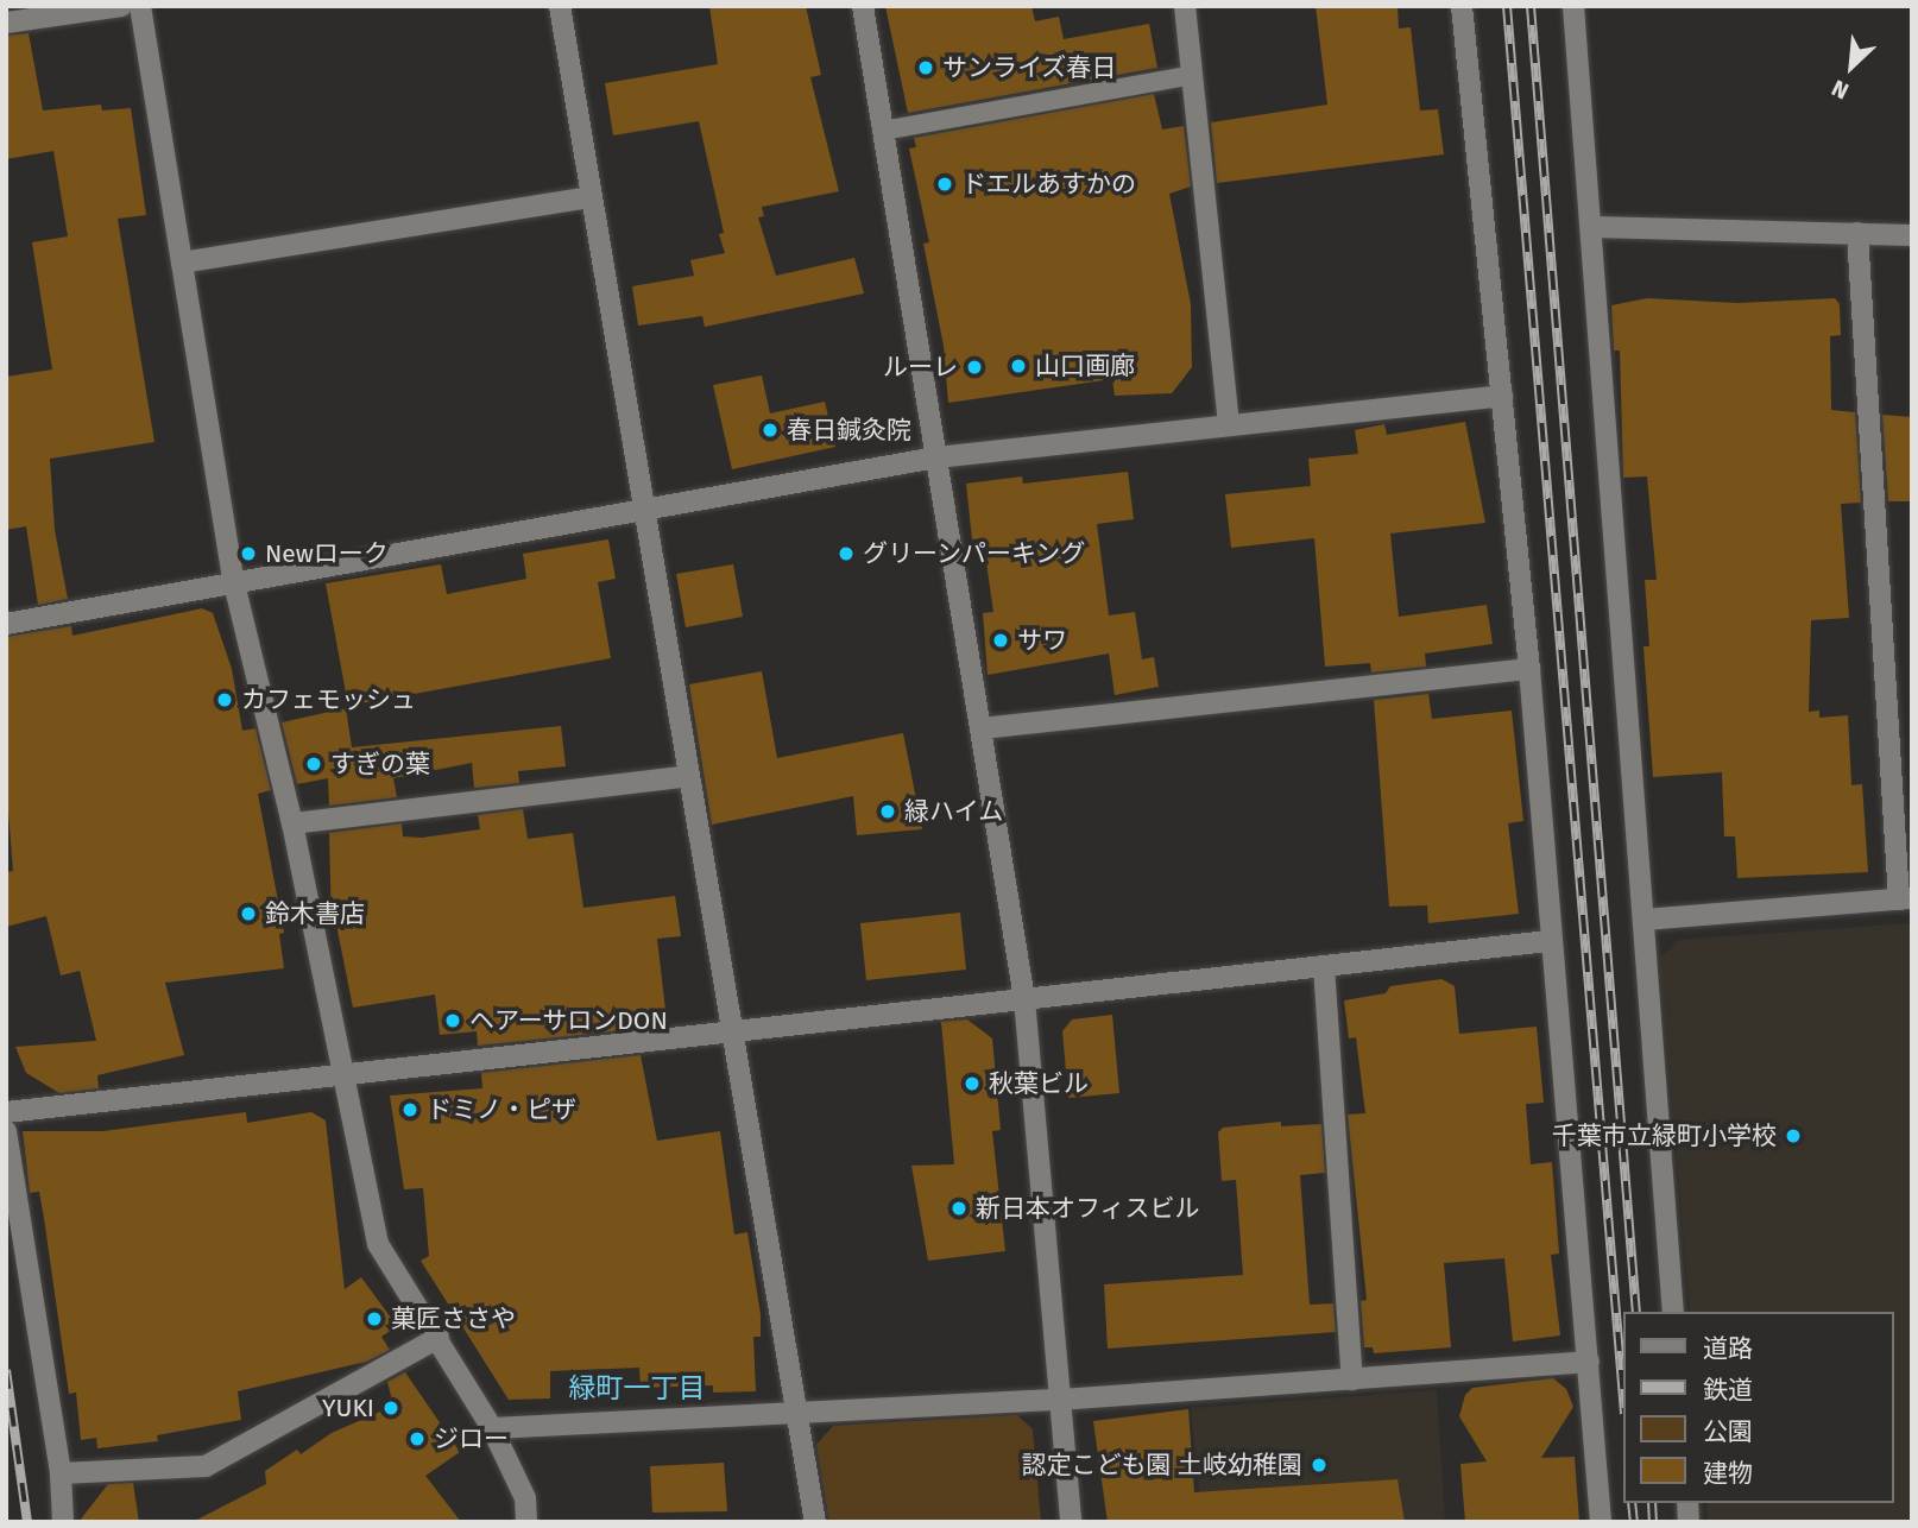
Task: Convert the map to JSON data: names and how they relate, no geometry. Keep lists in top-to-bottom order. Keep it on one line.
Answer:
{"districts":["緑町一丁目"],"places":["サンライズ春日","ドエルあすかの","山口画廊","ルーレ","春日鍼灸院","Newローク","グリーンパーキング","サワ","カフェモッシュ","すぎの葉","緑ハイム","鈴木書店","ヘアーサロンDON","秋葉ビル","ドミノ・ピザ","千葉市立緑町小学校","新日本オフィスビル","菓匠ささや","YUKI","ジロー","認定こども園 土岐幼稚園"],"legend":["道路","鉄道","公園","建物"],"north":"bottom left"}
